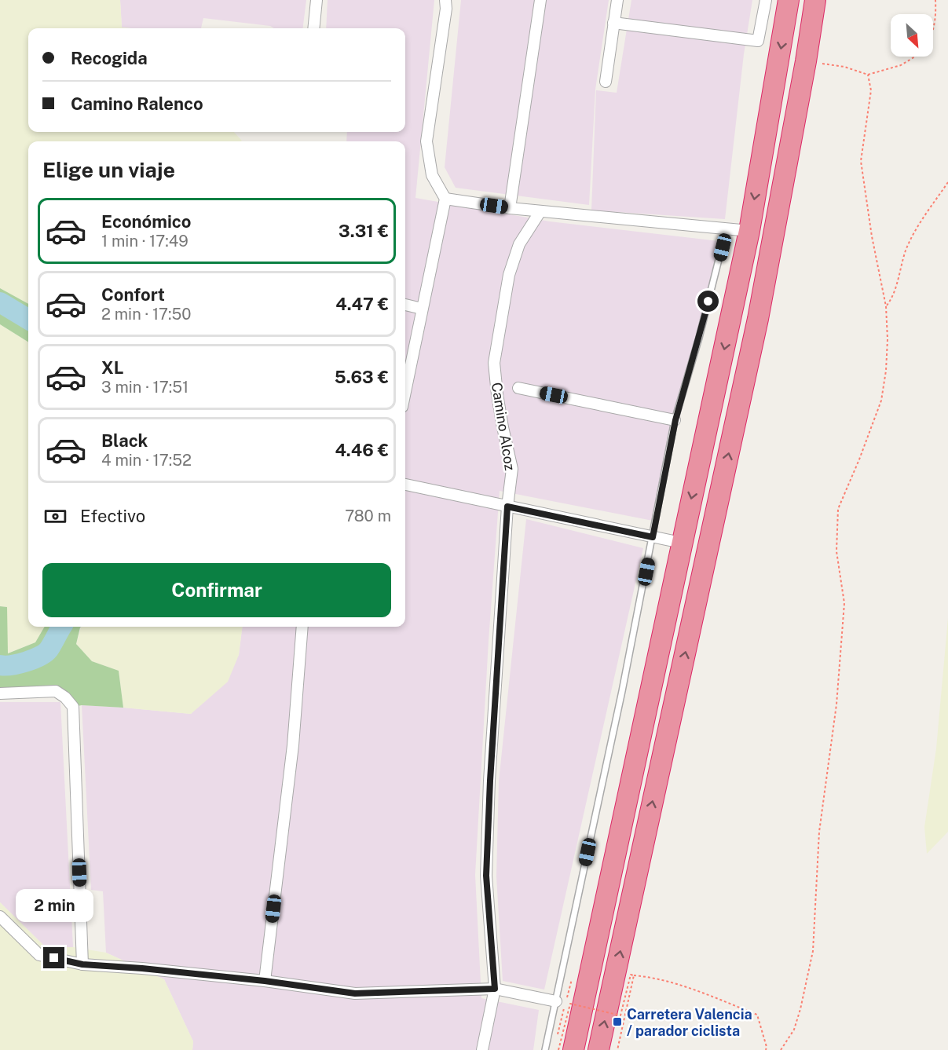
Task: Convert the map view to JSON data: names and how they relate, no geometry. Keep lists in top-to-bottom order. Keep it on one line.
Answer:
{"streets":{"street":["Camino Alcoz"]},"places":{"transit":["Carretera Valencia / parador ciclista"]},"north":"bottom right","page":{"banner":["Recogida","Camino Ralenco"],"heading":"Elige un viaje","list":[{"name":"Económico","note":"1 min · 17:49","value":"3.31 €"},{"name":"Confort","note":"2 min · 17:50","value":"4.47 €"},{"name":"XL","note":"3 min · 17:51","value":"5.63 €"},{"name":"Black","note":"4 min · 17:52","value":"4.46 €"}],"pay":["Efectivo","780 m"],"buttons":"Confirmar","bubble":"2 min"}}
